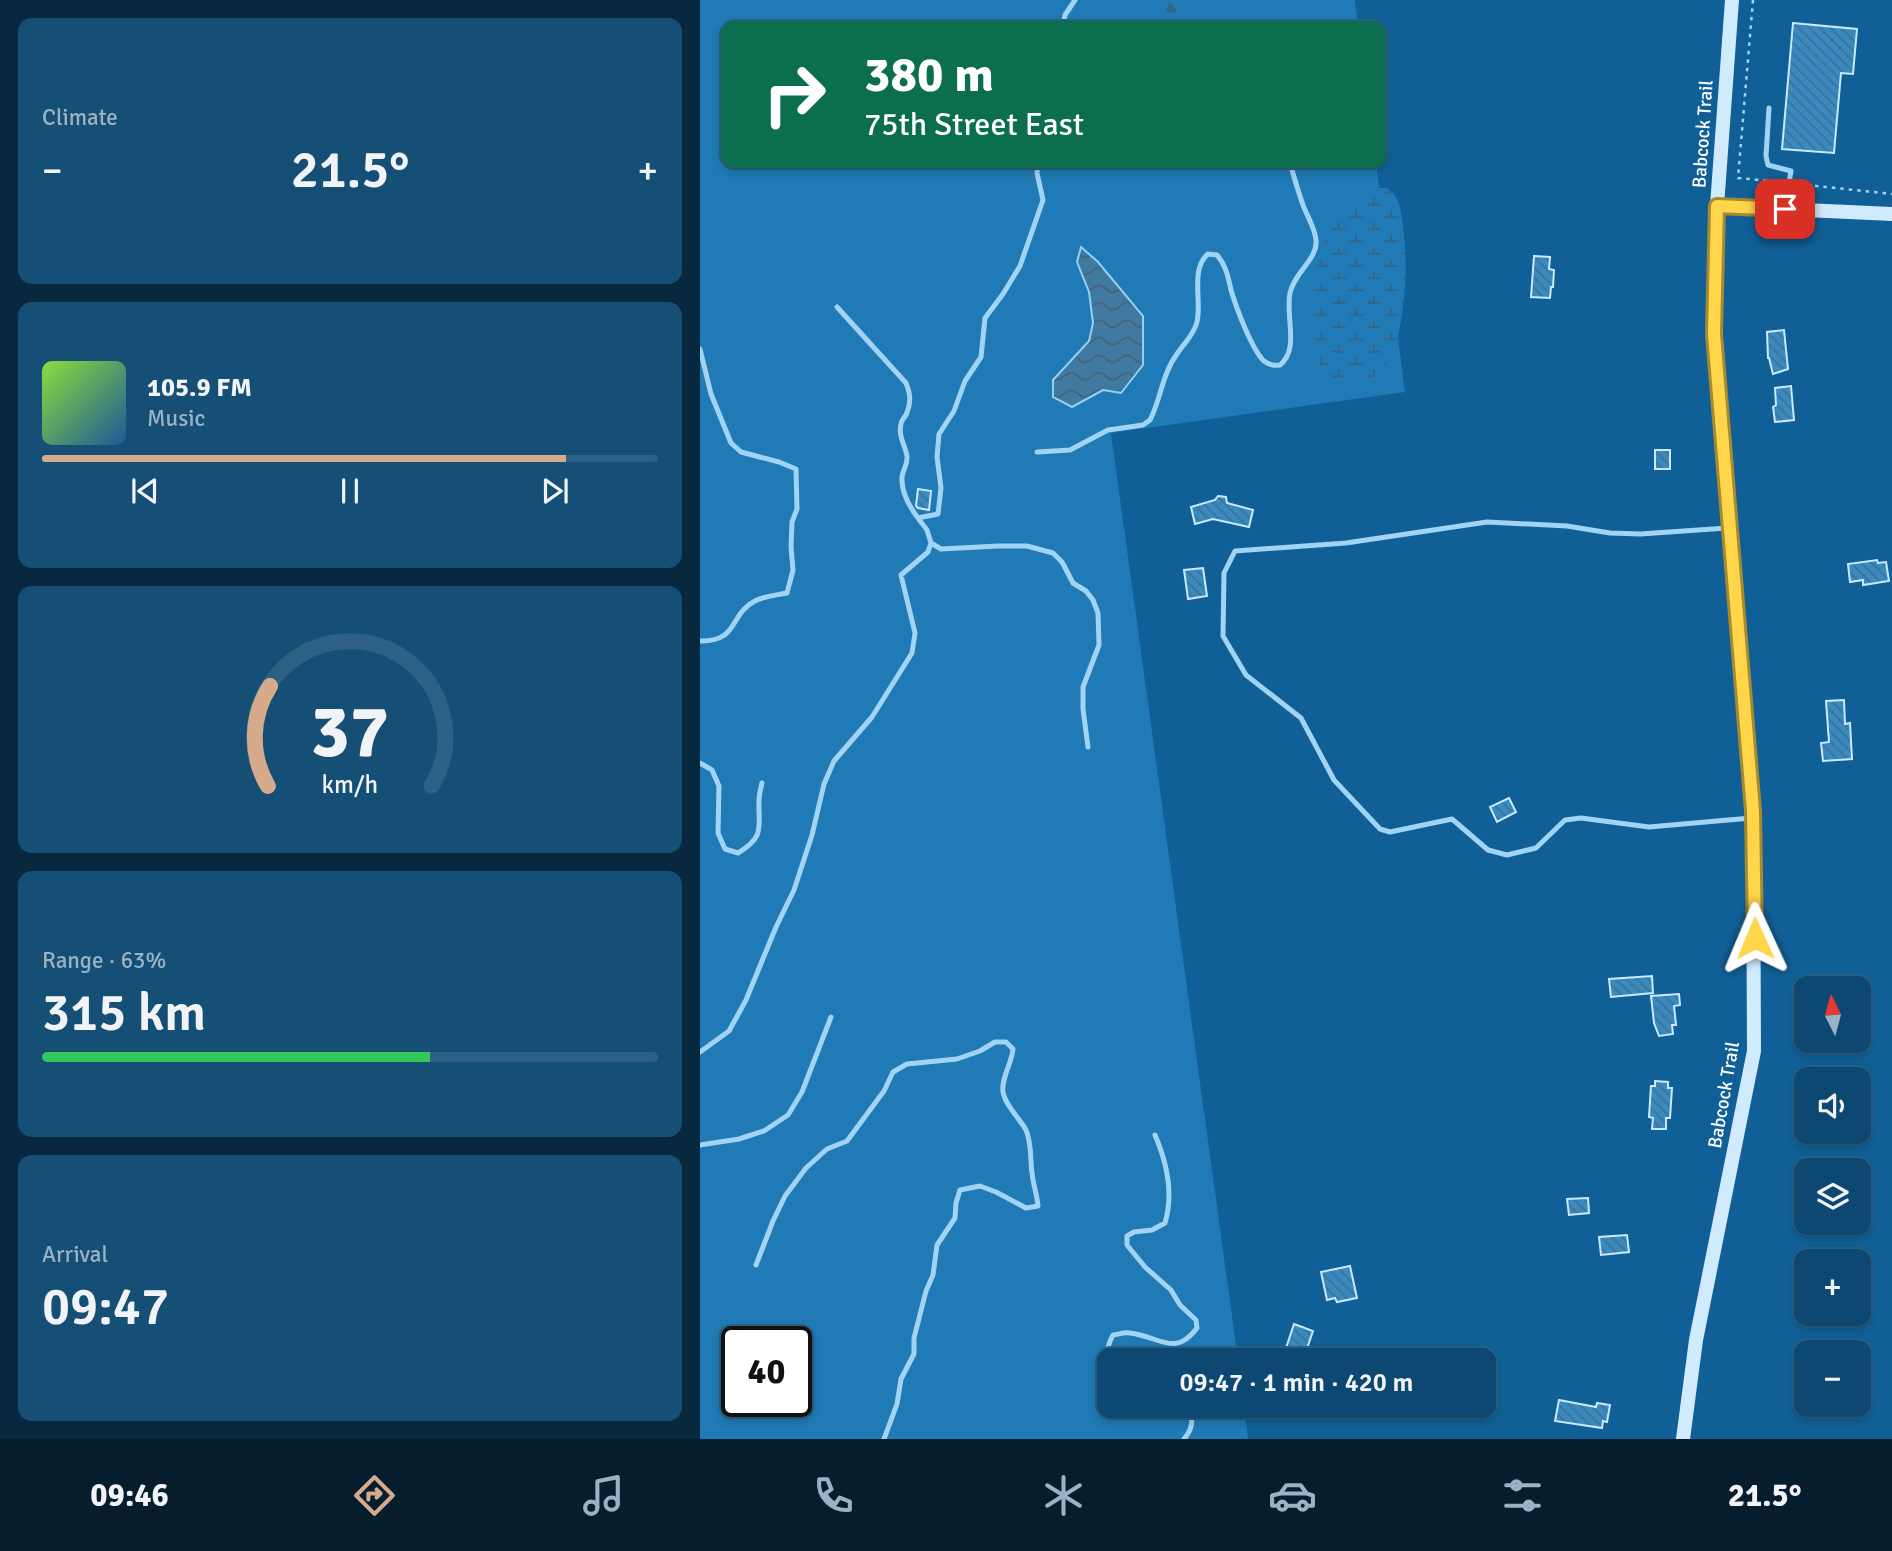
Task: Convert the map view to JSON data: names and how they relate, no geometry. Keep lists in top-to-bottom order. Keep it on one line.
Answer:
{"streets":{"street":["Babcock Trail"]},"north":"top","page":{"tile":["Climate",["Range · 63%","315 km"],["Arrival","09:47"]],"turn":["380 m","75th Street East"],"heat":["−","21.5°","+"],"song":["105.9 FM","Music"],"map_buttons":["+","−"],"limit":"40","trip":"09:47 · 1 min · 420 m","tabs":["09:46","21.5°"],"gauge":["37","km/h"]}}
